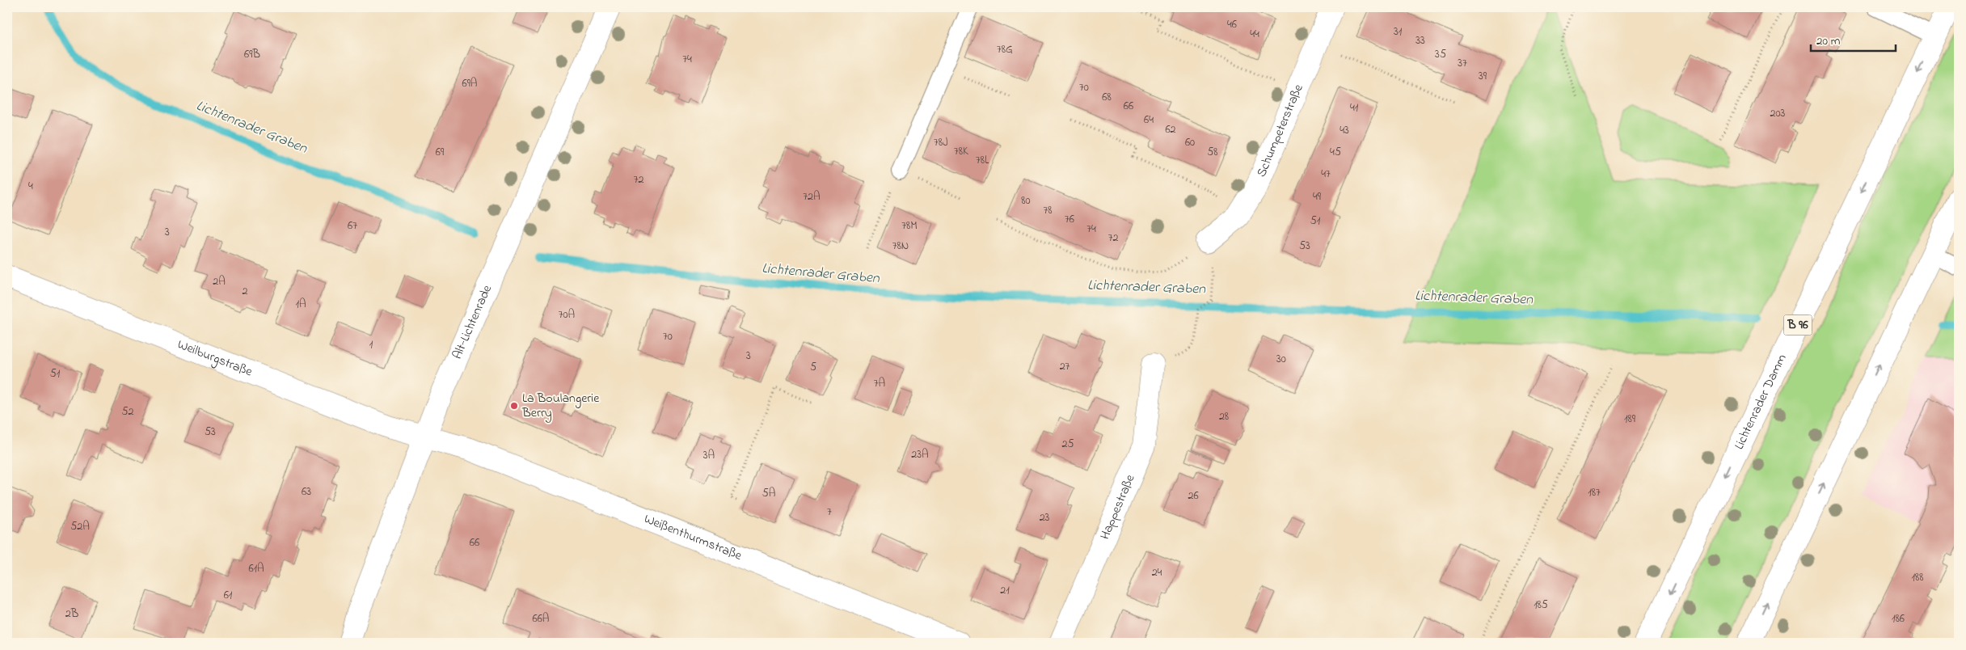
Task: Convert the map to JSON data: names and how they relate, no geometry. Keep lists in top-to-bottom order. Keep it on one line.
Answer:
{"streets":{"street":["Schumpeterstraße","Alt-Lichtenrade","B 96","Weilburgstraße","Lichtenrader Damm","Happestraße","Weißenthurmstraße"]},"crossings":[["Alt-Lichtenrade","Weilburgstraße"],["Alt-Lichtenrade","Weißenthurmstraße"],["Weilburgstraße","Weißenthurmstraße"]],"water":["Lichtenrader Graben"],"places":["La Boulangerie Berry"],"house_numbers":["46","31","44","33","78G","69B","35","74","37","39","69A","70","68","66","41","203","64","62","43","78J","60","78K","69","58","45","78L","47","72","4","72A","49","80","78","76","51","67","78M","74","3","72","78N","53","2A","2","1A","70A","70","1","3","30","27","5","51","7A","52","28","189","53","25","23A","3A","63","187","5A","26","7","23","52A","66","61A","24","188","21","61","185","2B","66A","186"],"scale_bar":"20 m"}
